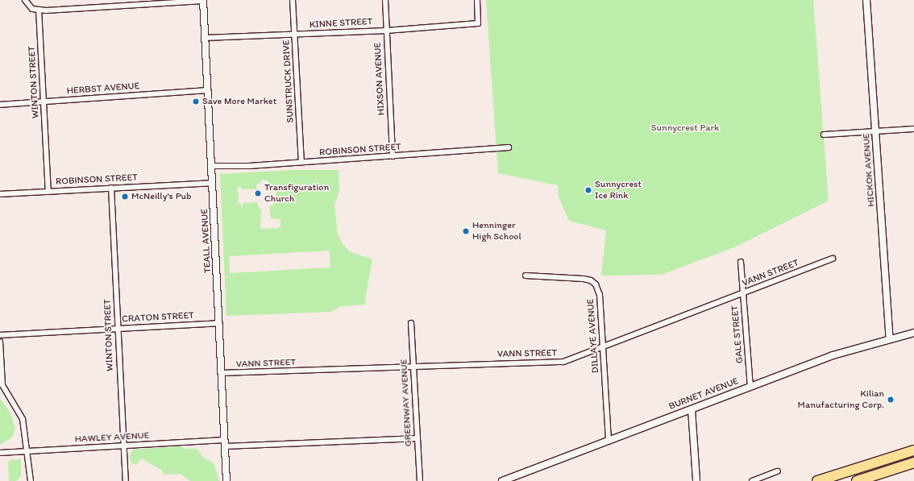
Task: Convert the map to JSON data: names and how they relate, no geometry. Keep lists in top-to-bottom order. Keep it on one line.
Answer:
{"streets":{"street":["KINNE STREET","HIXSON AVENUE","SUNSTRUCK DRIVE","WINTON STREET","HERBST AVENUE","ROBINSON STREET","HICKOK AVENUE","TEALL AVENUE","VANN STREET","CRATON STREET","GALE STREET","DILLAYE AVENUE","BURNET AVENUE","GREENWAY AVENUE","HAWLEY AVENUE"]},"crossings":[["KINNE STREET","HIXSON AVENUE"],["KINNE STREET","SUNSTRUCK DRIVE"],["KINNE STREET","TEALL AVENUE"],["HIXSON AVENUE","ROBINSON STREET"],["SUNSTRUCK DRIVE","ROBINSON STREET"],["WINTON STREET","HERBST AVENUE"],["WINTON STREET","ROBINSON STREET"],["WINTON STREET","CRATON STREET"],["WINTON STREET","HAWLEY AVENUE"],["HERBST AVENUE","TEALL AVENUE"],["ROBINSON STREET","TEALL AVENUE"],["HICKOK AVENUE","BURNET AVENUE"],["TEALL AVENUE","VANN STREET"],["TEALL AVENUE","CRATON STREET"],["TEALL AVENUE","HAWLEY AVENUE"],["VANN STREET","GALE STREET"],["VANN STREET","DILLAYE AVENUE"],["VANN STREET","GREENWAY AVENUE"],["GALE STREET","BURNET AVENUE"],["DILLAYE AVENUE","BURNET AVENUE"],["GREENWAY AVENUE","HAWLEY AVENUE"]],"parks":["Sunnycrest Park"],"places":["Save More Market","Sunnycrest Ice Rink","Transfiguration Church","McNeilly's Pub","Henninger High School","Kilian Manufacturing Corp."]}
